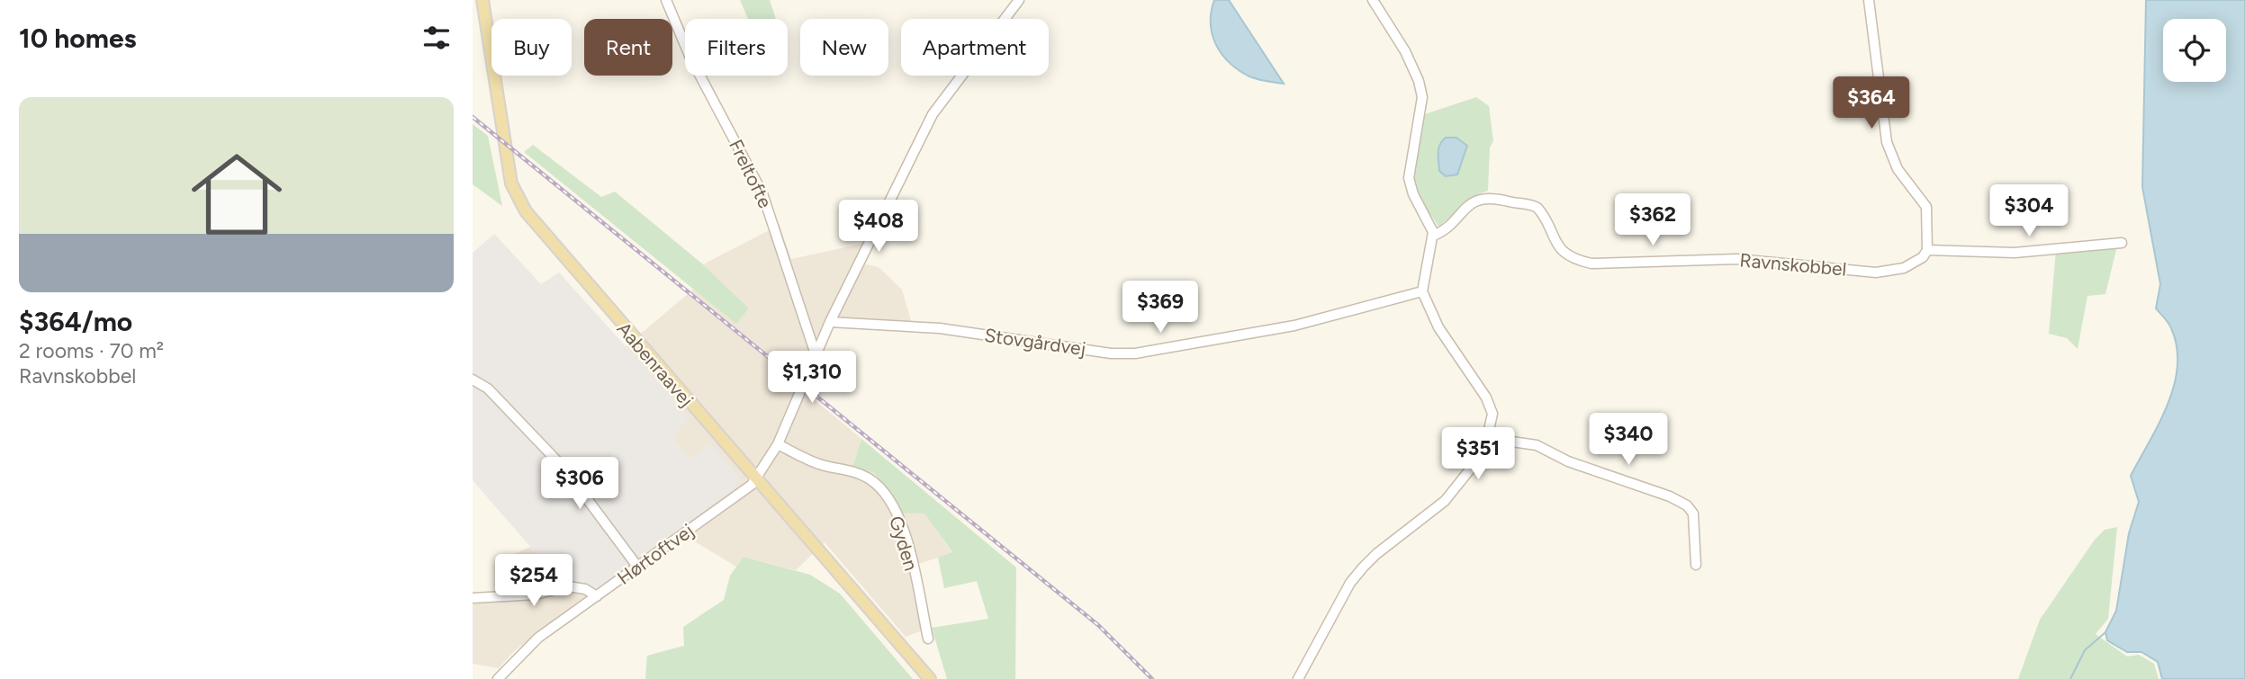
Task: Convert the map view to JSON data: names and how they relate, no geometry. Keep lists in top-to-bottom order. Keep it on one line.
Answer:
{"streets":{"main road":["Aabenraavej"],"street":["Freltofte","Ravnskobbel","Stovgårdvej","Gyden","Hørtoftvej"]},"crossings":[["Aabenraavej","Hørtoftvej"]],"page":{"heading":"10 homes","chip":["Buy","Rent","Filters","New","Apartment"],"list":[{"name":"$364/mo","note":"2 rooms · 70 m² · Ravnskobbel"}],"price":["$364","$304","$362","$408","$369","$1,310","$340","$351","$306","$254"]}}
